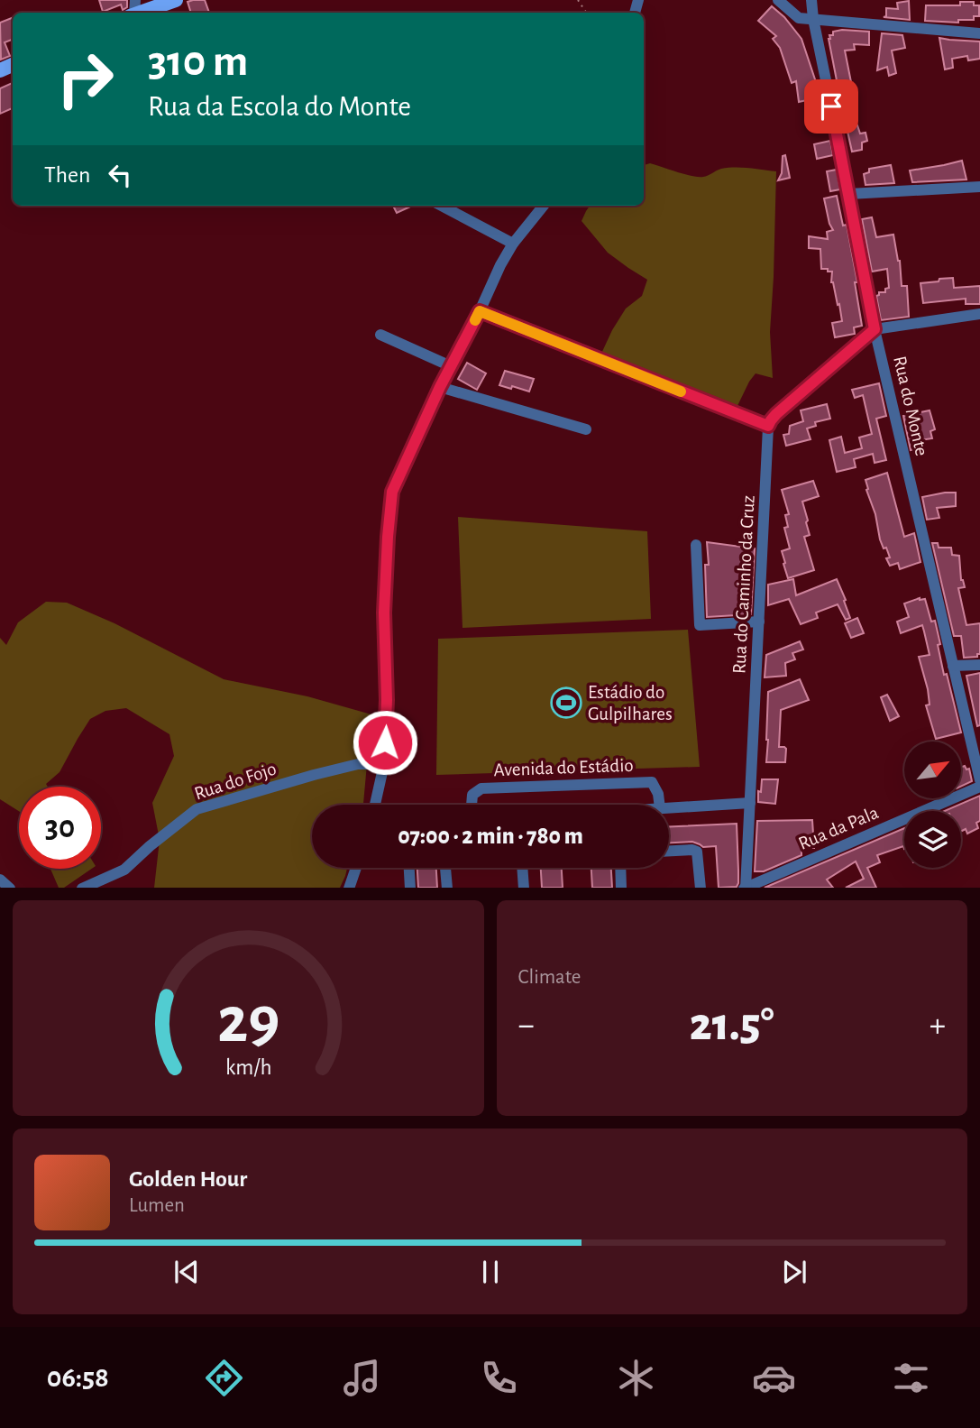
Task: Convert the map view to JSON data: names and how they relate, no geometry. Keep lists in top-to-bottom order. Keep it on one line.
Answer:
{"streets":{"street":["Rua do Monte","Rua do Caminho da Cruz","Avenida do Estádio","Rua do Fojo","Rua da Pala"]},"crossings":[["Rua do Caminho da Cruz","Rua da Pala"]],"places":{"sports":["Estádio do Gulpilhares"]},"north":"top right","page":{"turn":["310 m","Rua da Escola do Monte"],"then":"Then","limit":"30","trip":"07:00 · 2 min · 780 m","tile":"Climate","heat":["−","21.5°","+"],"song":["Golden Hour","Lumen"],"tabs":"06:58","gauge":["29","km/h"]}}
